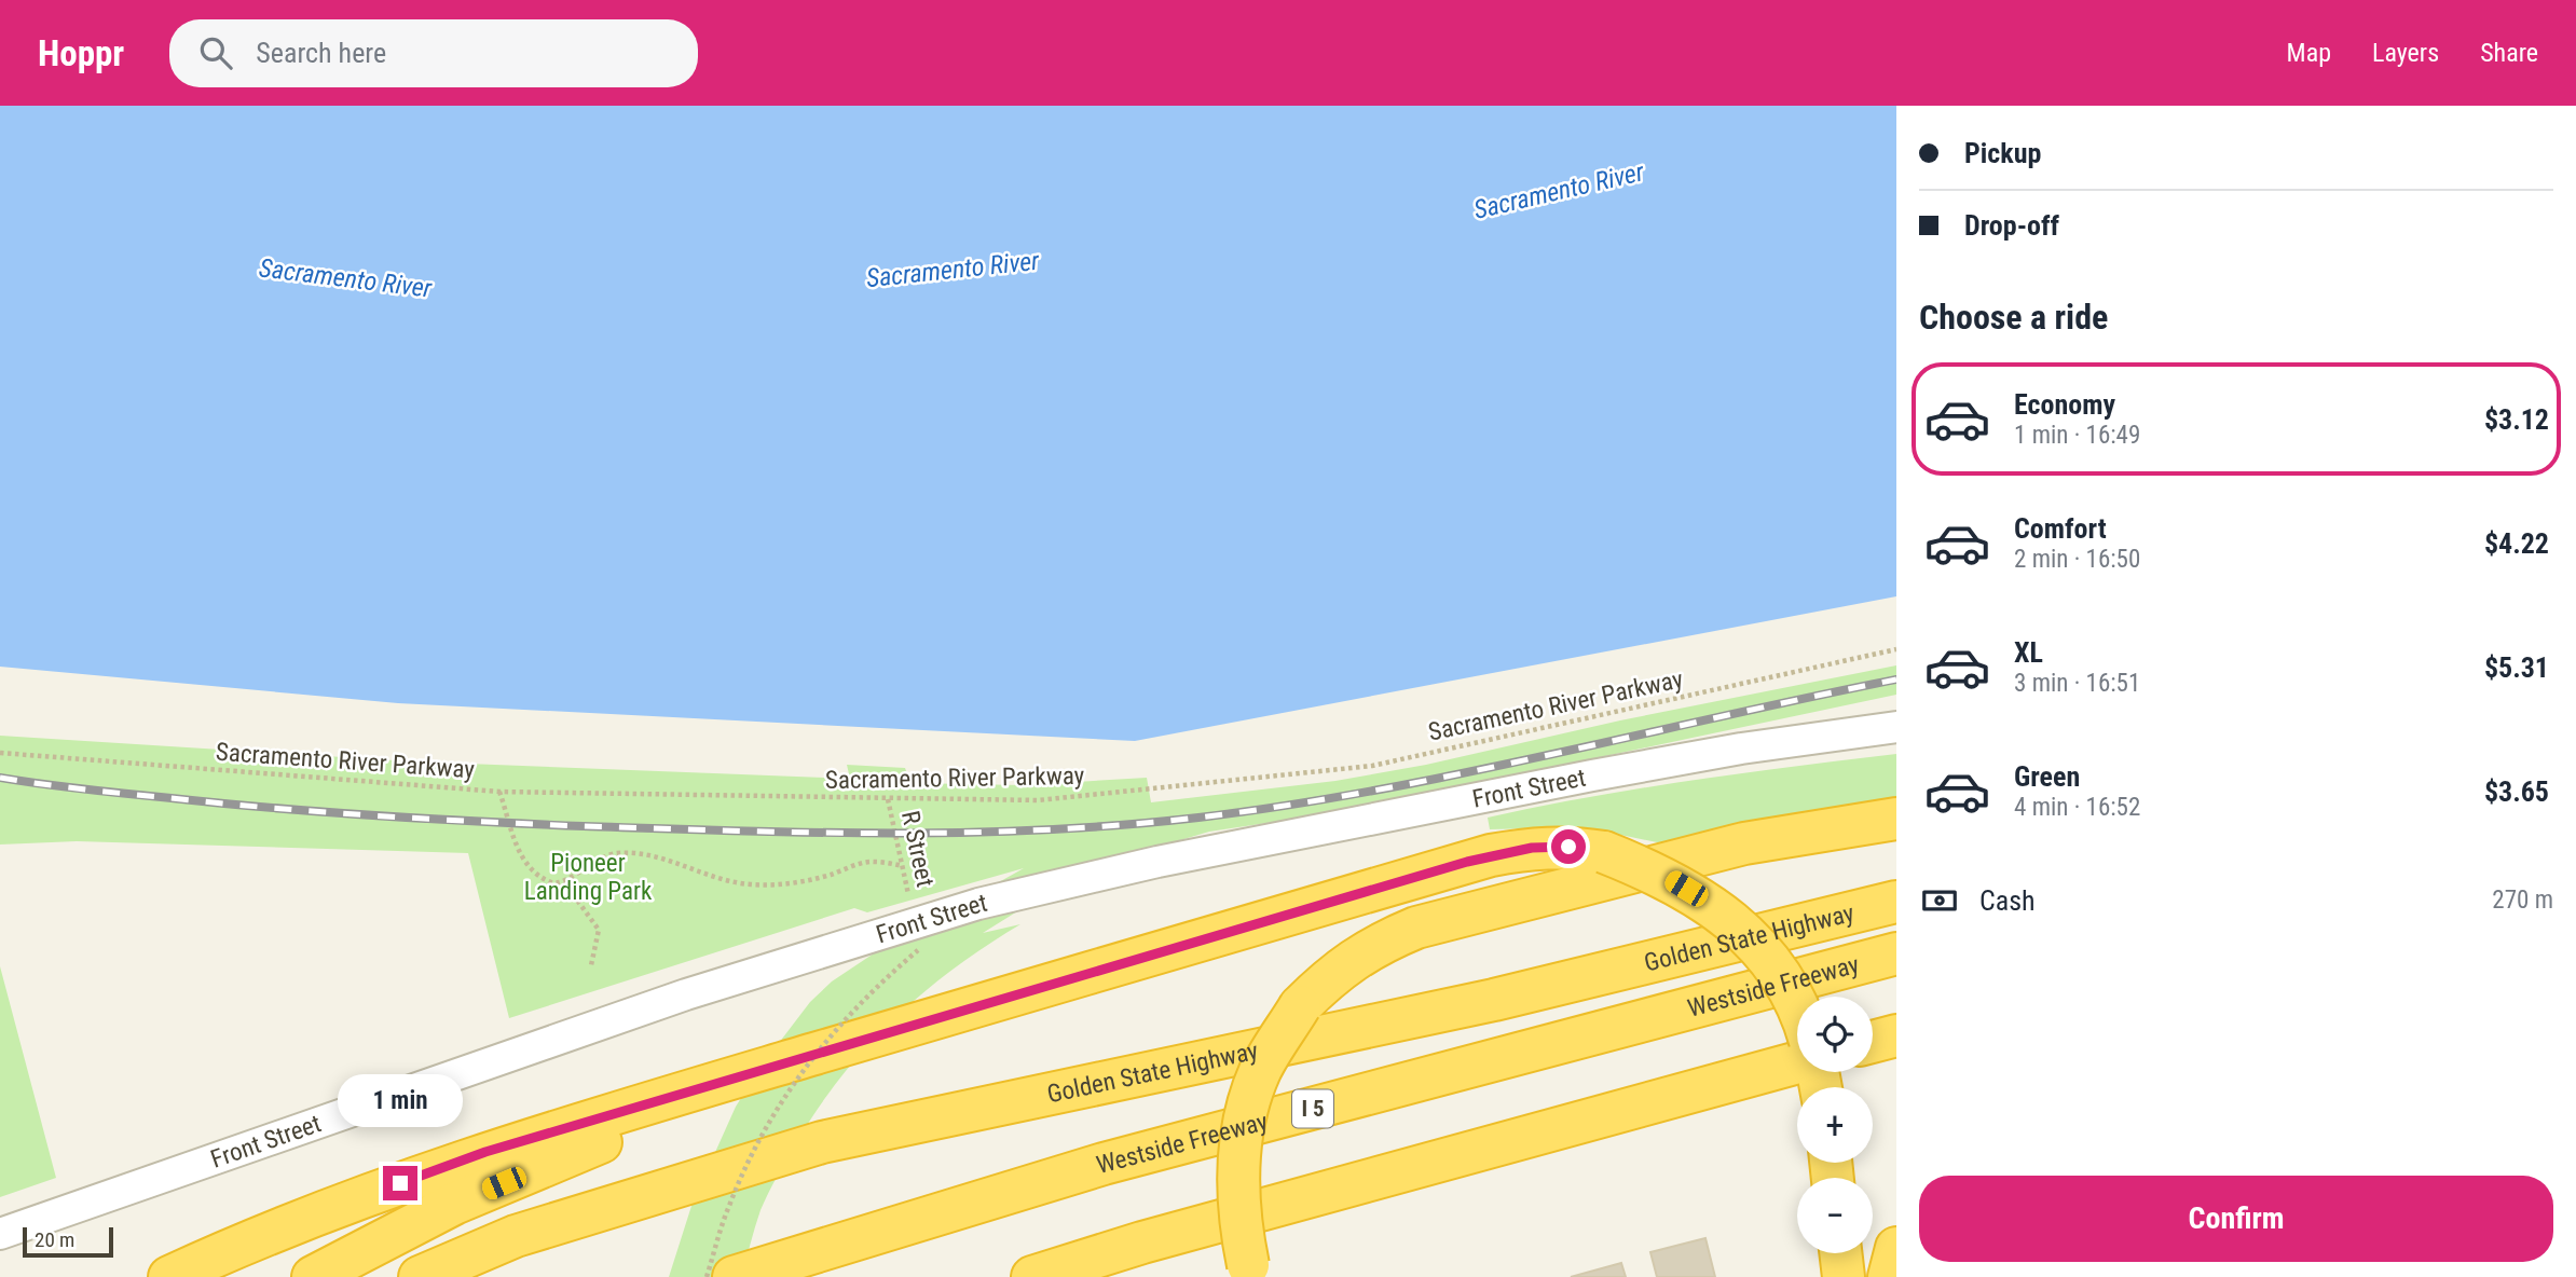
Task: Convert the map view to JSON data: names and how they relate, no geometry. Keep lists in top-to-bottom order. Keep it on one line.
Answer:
{"streets":{"highway":["Golden State Highway","Westside Freeway","I 5"],"street":["Front Street"],"path":["Sacramento River Parkway","R Street"]},"crossings":[["Sacramento River Parkway","R Street"],["Front Street","R Street"]],"water":["Sacramento River"],"parks":["Pioneer Landing Park"],"scale_bar":"20 m","page":{"header":"Hoppr","search":"Search here","nav":["Map","Layers","Share"],"banner":["Pickup","Drop-off"],"heading":"Choose a ride","list":[{"name":"Economy","note":"1 min · 16:49","value":"$3.12"},{"name":"Comfort","note":"2 min · 16:50","value":"$4.22"},{"name":"XL","note":"3 min · 16:51","value":"$5.31"},{"name":"Green","note":"4 min · 16:52","value":"$3.65"}],"pay":["Cash","270 m"],"map_buttons":["+","−"],"bubble":"1 min","buttons":"Confirm","scale":"20 m"}}
